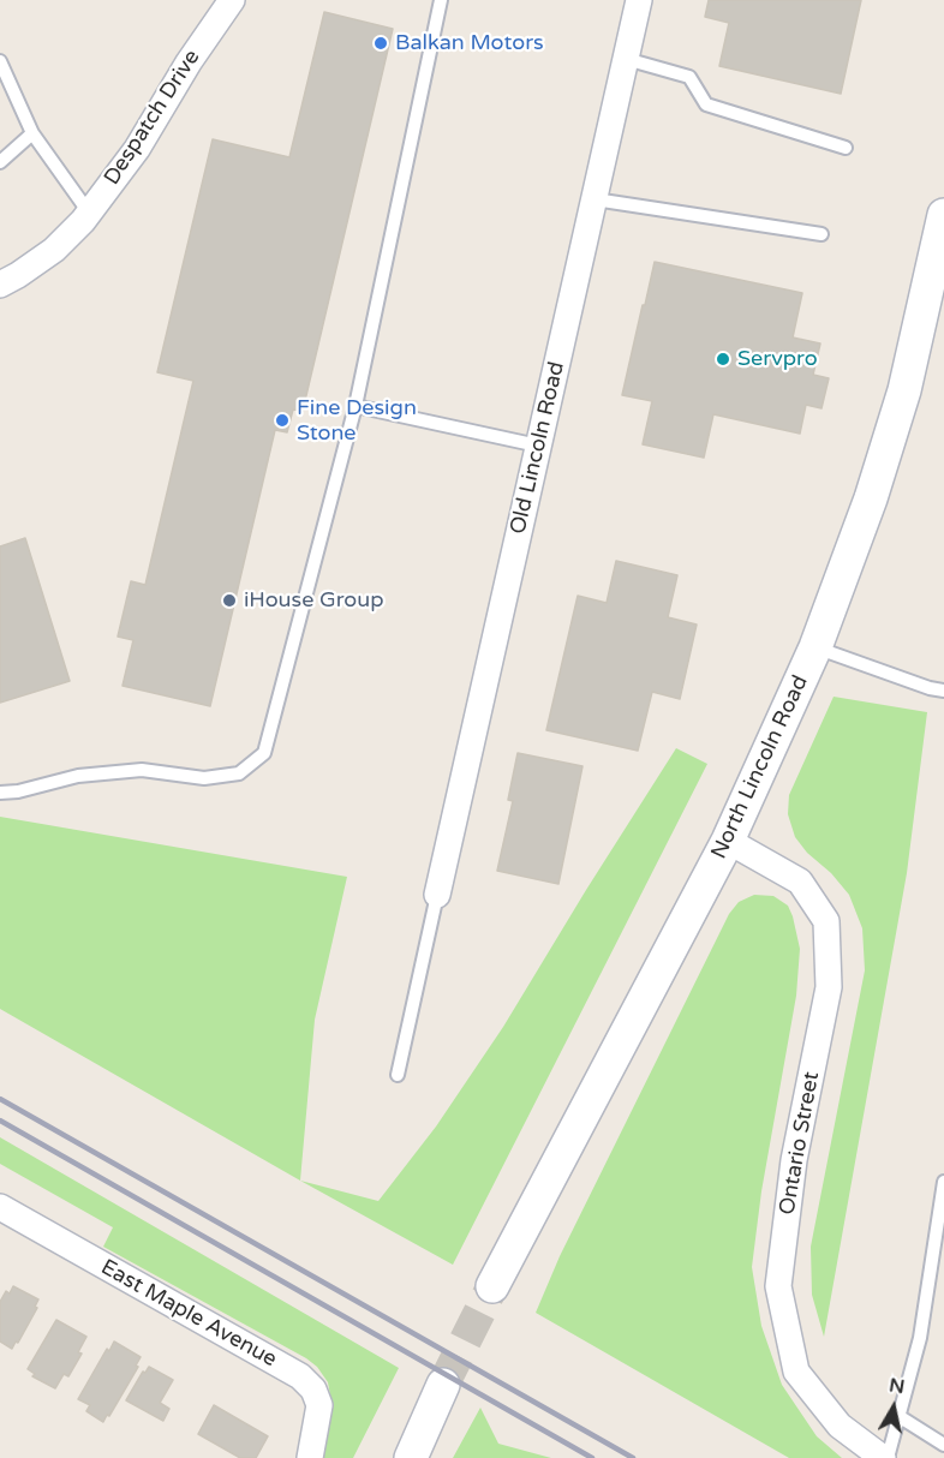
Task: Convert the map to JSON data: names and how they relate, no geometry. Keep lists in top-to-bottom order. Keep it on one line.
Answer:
{"streets":{"street":["Despatch Drive","Old Lincoln Road","North Lincoln Road","Ontario Street","East Maple Avenue"]},"crossings":[["North Lincoln Road","Ontario Street"]],"places":["Balkan Motors","Servpro","Fine Design Stone","iHouse Group"],"north":"top"}
